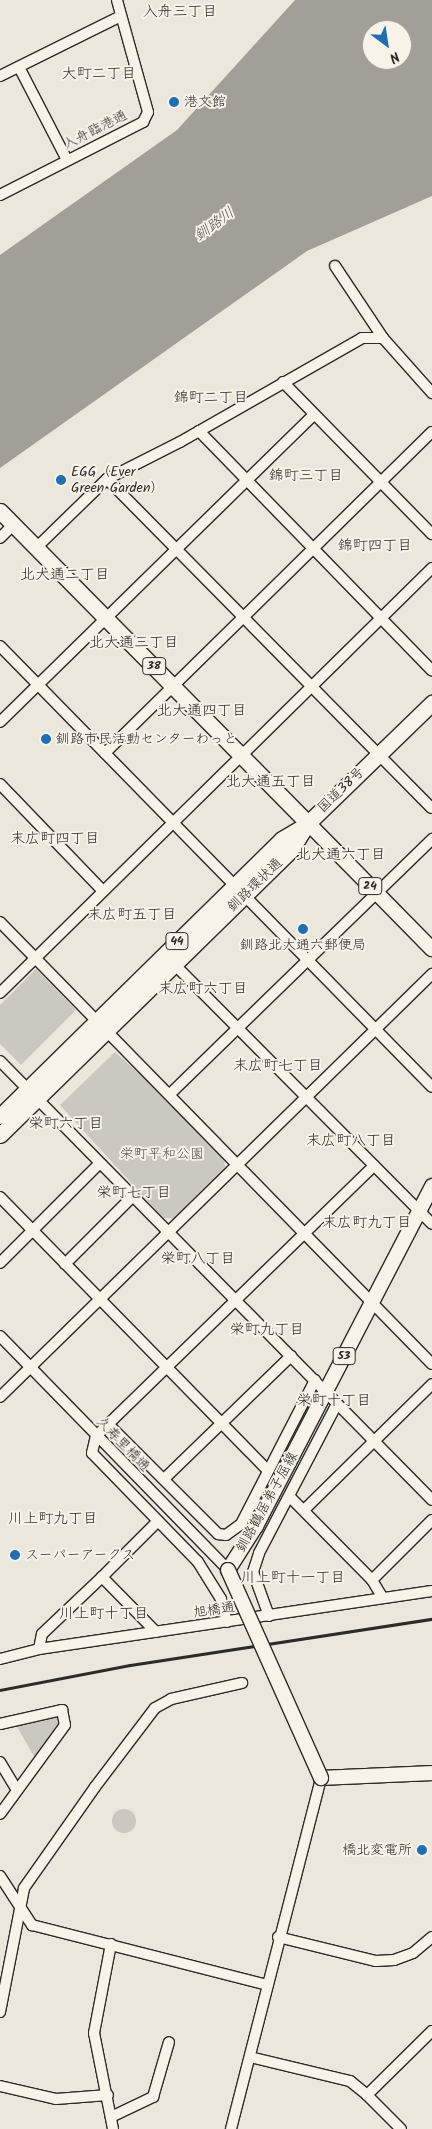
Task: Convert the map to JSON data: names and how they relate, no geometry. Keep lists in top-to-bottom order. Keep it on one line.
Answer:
{"streets":{"highway":["38","国道38号","釧路環状通","44"],"main road":["24","53","釧路鶴居弟子屈線"],"street":["入舟臨港通","久寿里橋通","旭橋通"]},"crossings":[["国道38号","釧路環状通"],["国道38号","24"],["釧路環状通","24"],["久寿里橋通","釧路鶴居弟子屈線"]],"districts":["入舟三丁目","大町二丁目","錦町二丁目","錦町三丁目","錦町四丁目","北大通二丁目","北大通三丁目","北大通四丁目","北大通五丁目","末広町四丁目","北大通六丁目","末広町五丁目","末広町六丁目","末広町七丁目","栄町六丁目","末広町八丁目","栄町七丁目","末広町九丁目","栄町八丁目","栄町九丁目","栄町十丁目","川上町九丁目","川上町十一丁目","川上町十丁目"],"water":["釧路川"],"parks":["栄町平和公園"],"places":["港文館","EGG（Ever Green Garden）","釧路市民活動センターわっと","釧路北大通六郵便局","スーパーアークス","橋北変電所"],"north":"bottom right"}
